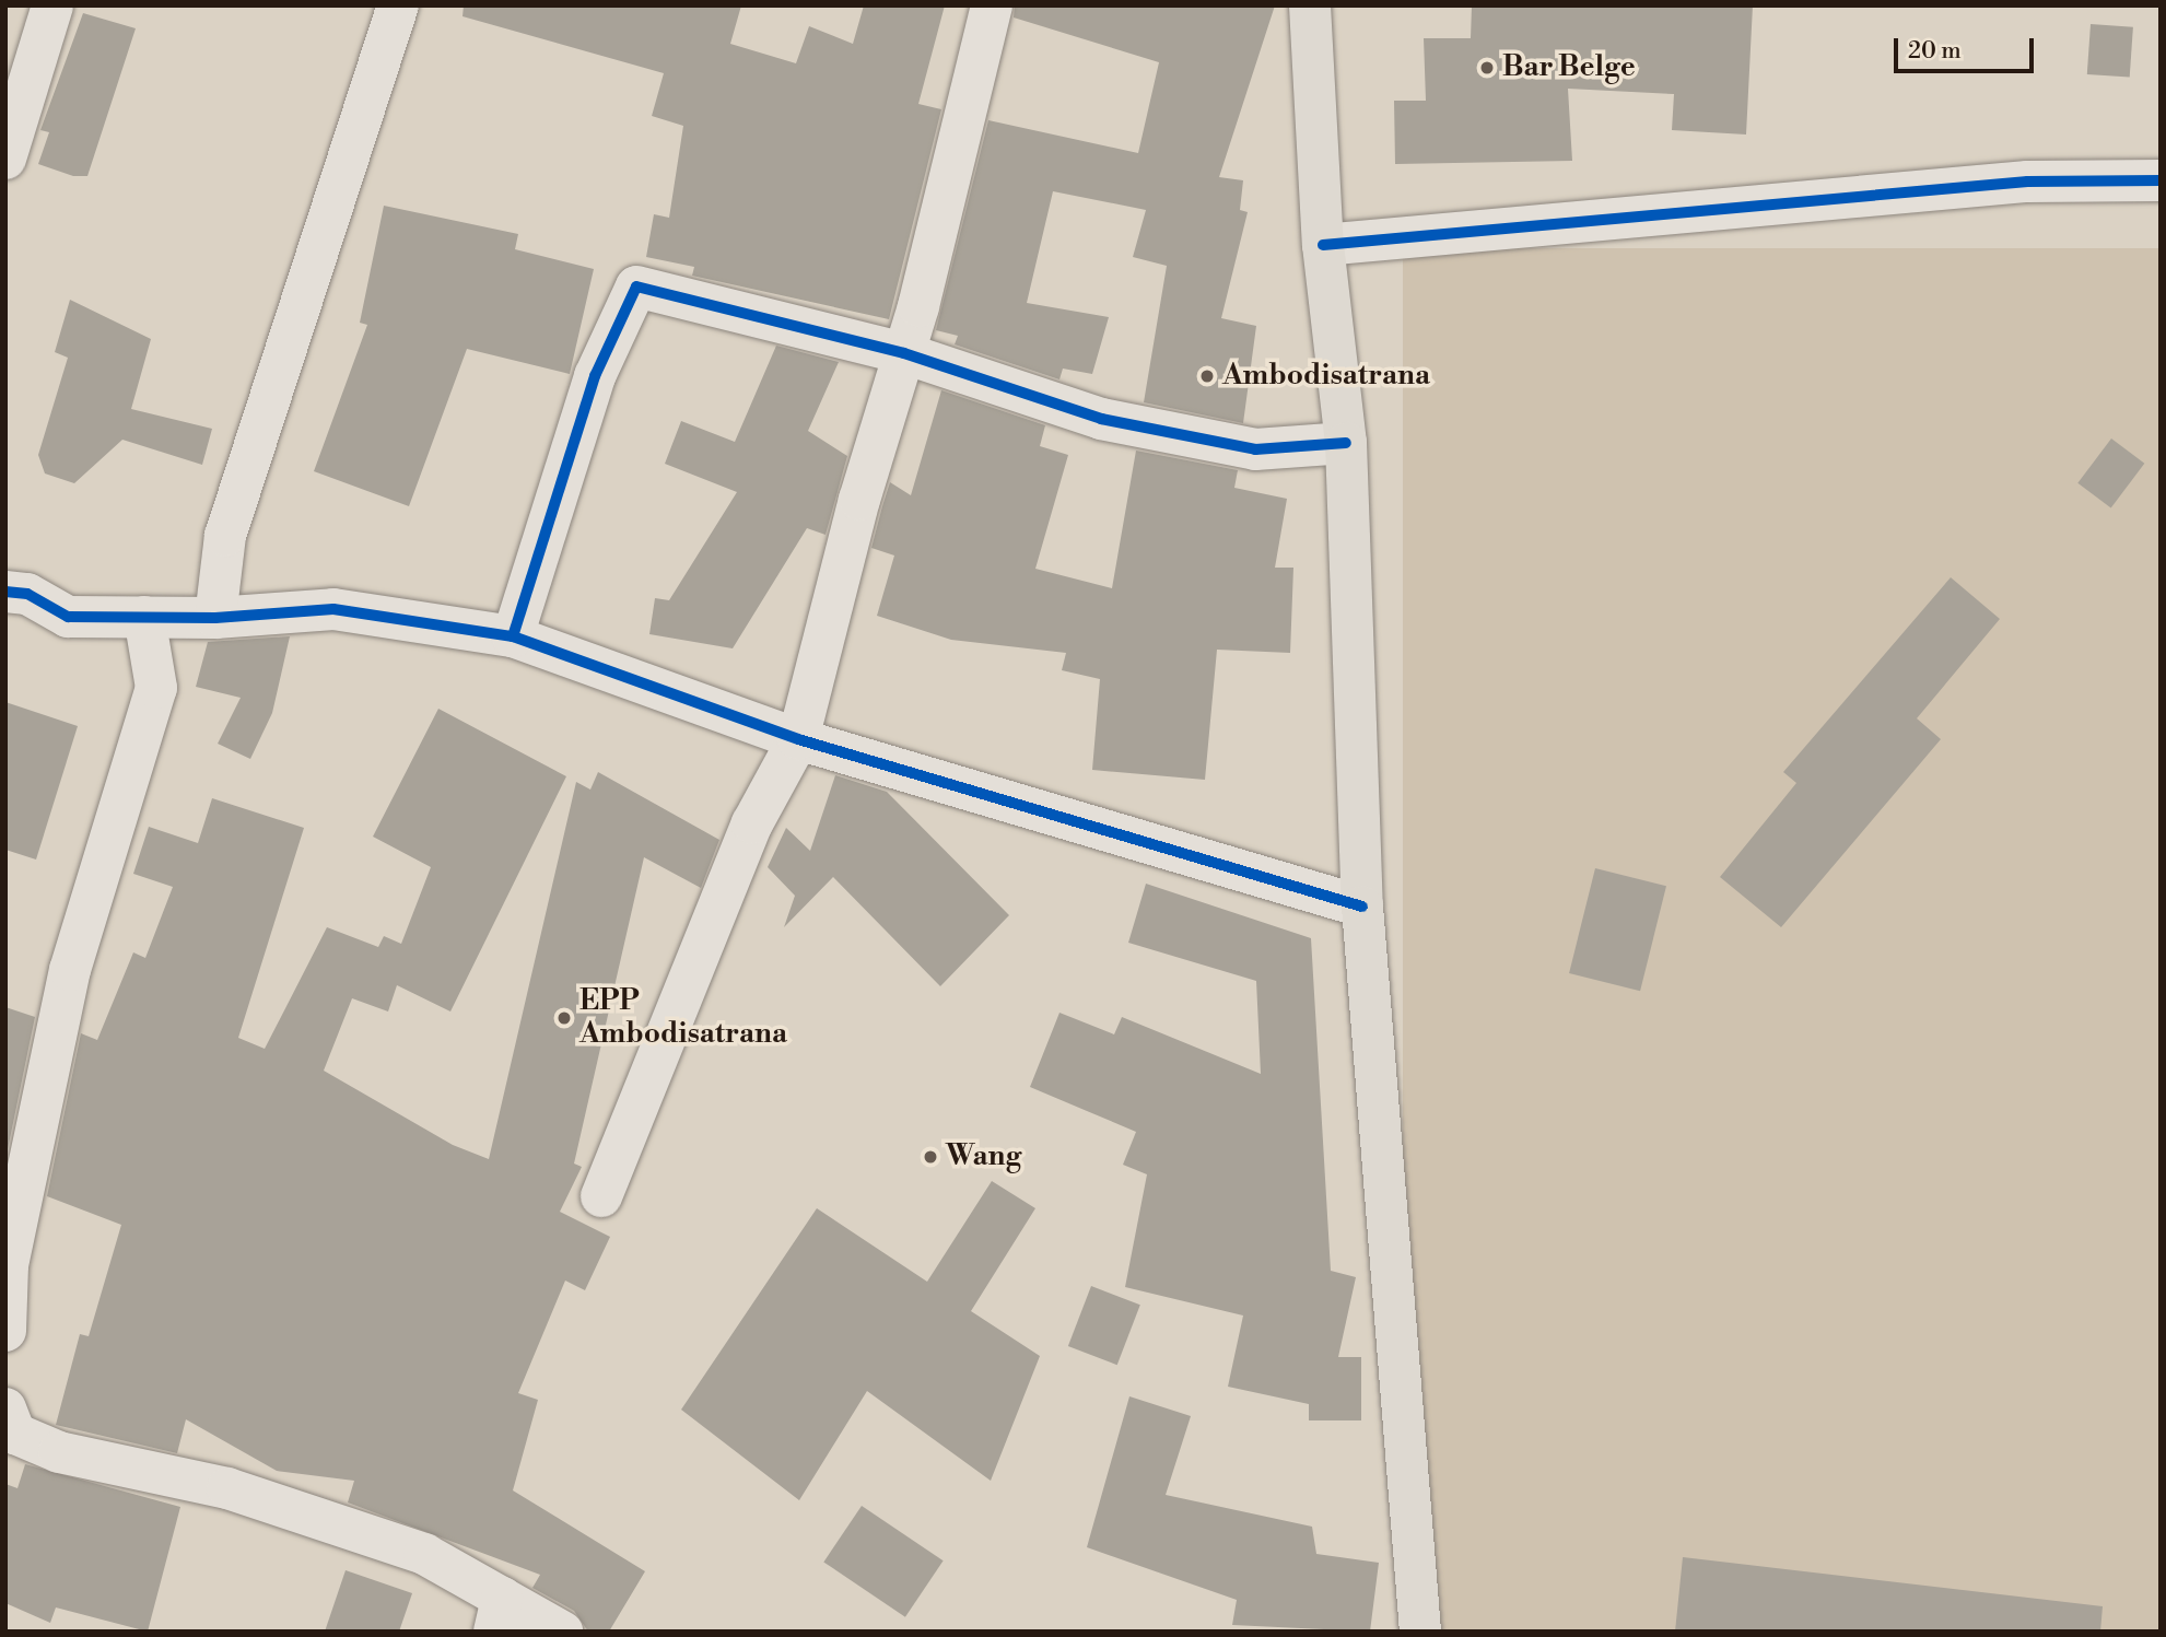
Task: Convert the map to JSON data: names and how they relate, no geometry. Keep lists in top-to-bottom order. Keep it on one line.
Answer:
{"places":["Bar Belge","Ambodisatrana","EPP Ambodisatrana","Wang"],"scale_bar":"20 m"}
